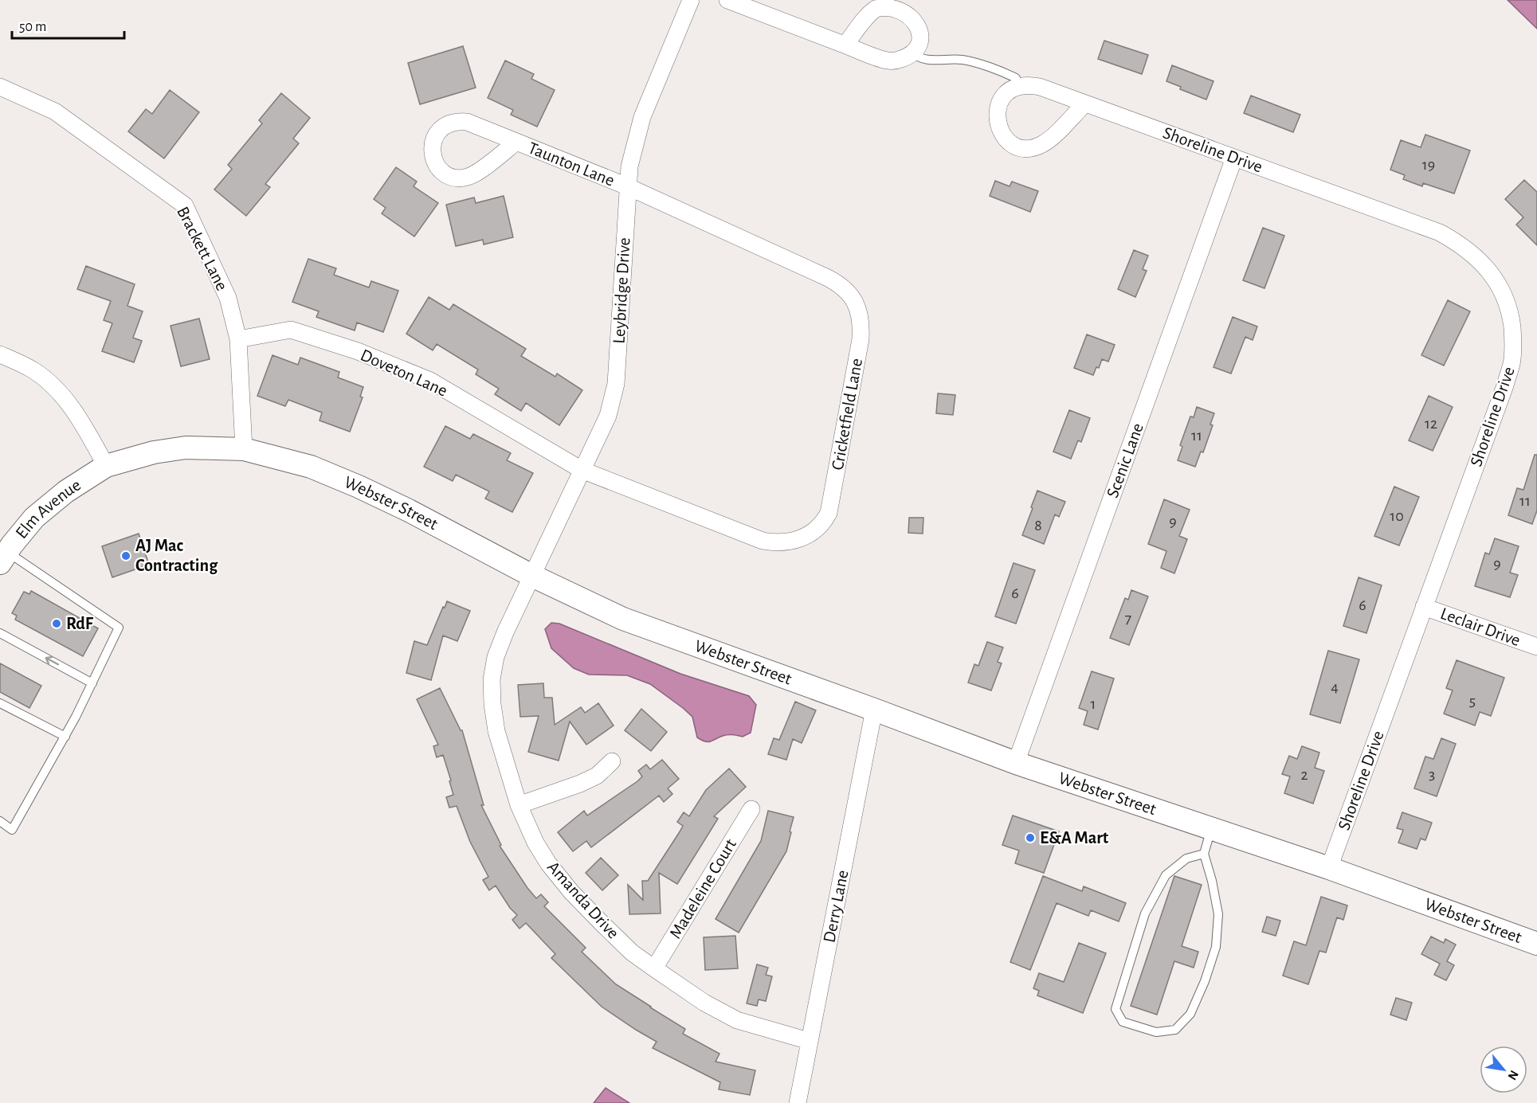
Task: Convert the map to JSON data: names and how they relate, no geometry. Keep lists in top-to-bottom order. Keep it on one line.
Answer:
{"streets":{"main road":["Webster Street","Elm Avenue"],"street":["Shoreline Drive","Taunton Lane","Brackett Lane","Leybridge Drive","Doveton Lane","Cricketfield Lane","Scenic Lane","Leclair Drive","Madeleine Court","Amanda Drive","Derry Lane"]},"crossings":[["Shoreline Drive","Scenic Lane"],["Shoreline Drive","Webster Street"],["Shoreline Drive","Leclair Drive"],["Taunton Lane","Leybridge Drive"],["Taunton Lane","Cricketfield Lane"],["Brackett Lane","Doveton Lane"],["Brackett Lane","Webster Street"],["Leybridge Drive","Doveton Lane"],["Leybridge Drive","Cricketfield Lane"],["Leybridge Drive","Webster Street"],["Leybridge Drive","Amanda Drive"],["Doveton Lane","Cricketfield Lane"],["Scenic Lane","Webster Street"],["Webster Street","Elm Avenue"],["Webster Street","Amanda Drive"],["Webster Street","Derry Lane"],["Madeleine Court","Amanda Drive"],["Amanda Drive","Derry Lane"]],"places":["AJ Mac Contracting","RdF","E&A Mart"],"house_numbers":["19","12","11","11","10","9","8","9","6","6","7","4","5","1","3","2"],"scale_bar":"50 m","north":"bottom right"}
